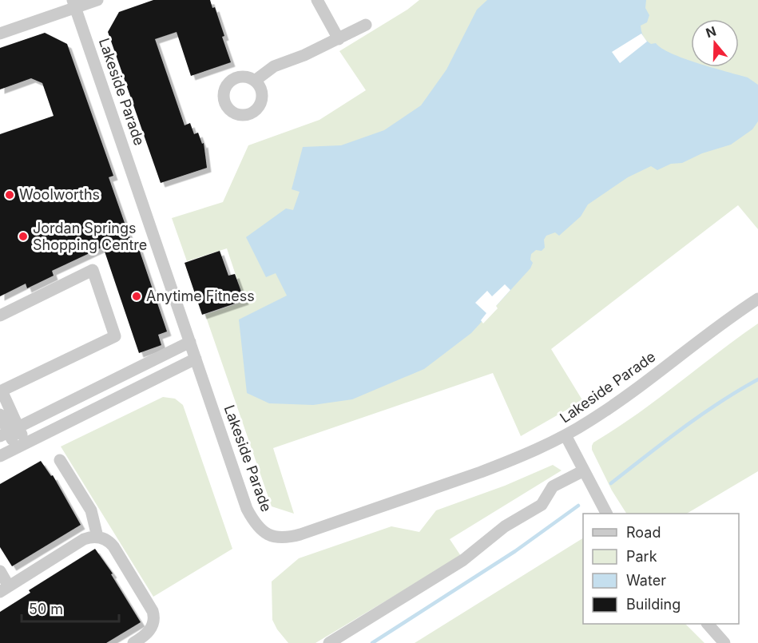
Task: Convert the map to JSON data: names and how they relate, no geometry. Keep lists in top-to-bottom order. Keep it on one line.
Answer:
{"streets":{"street":["Lakeside Parade"]},"places":["Woolworths","Jordan Springs Shopping Centre","Anytime Fitness"],"legend":["Road","Park","Water","Building"],"scale_bar":"50 m","north":"top"}
